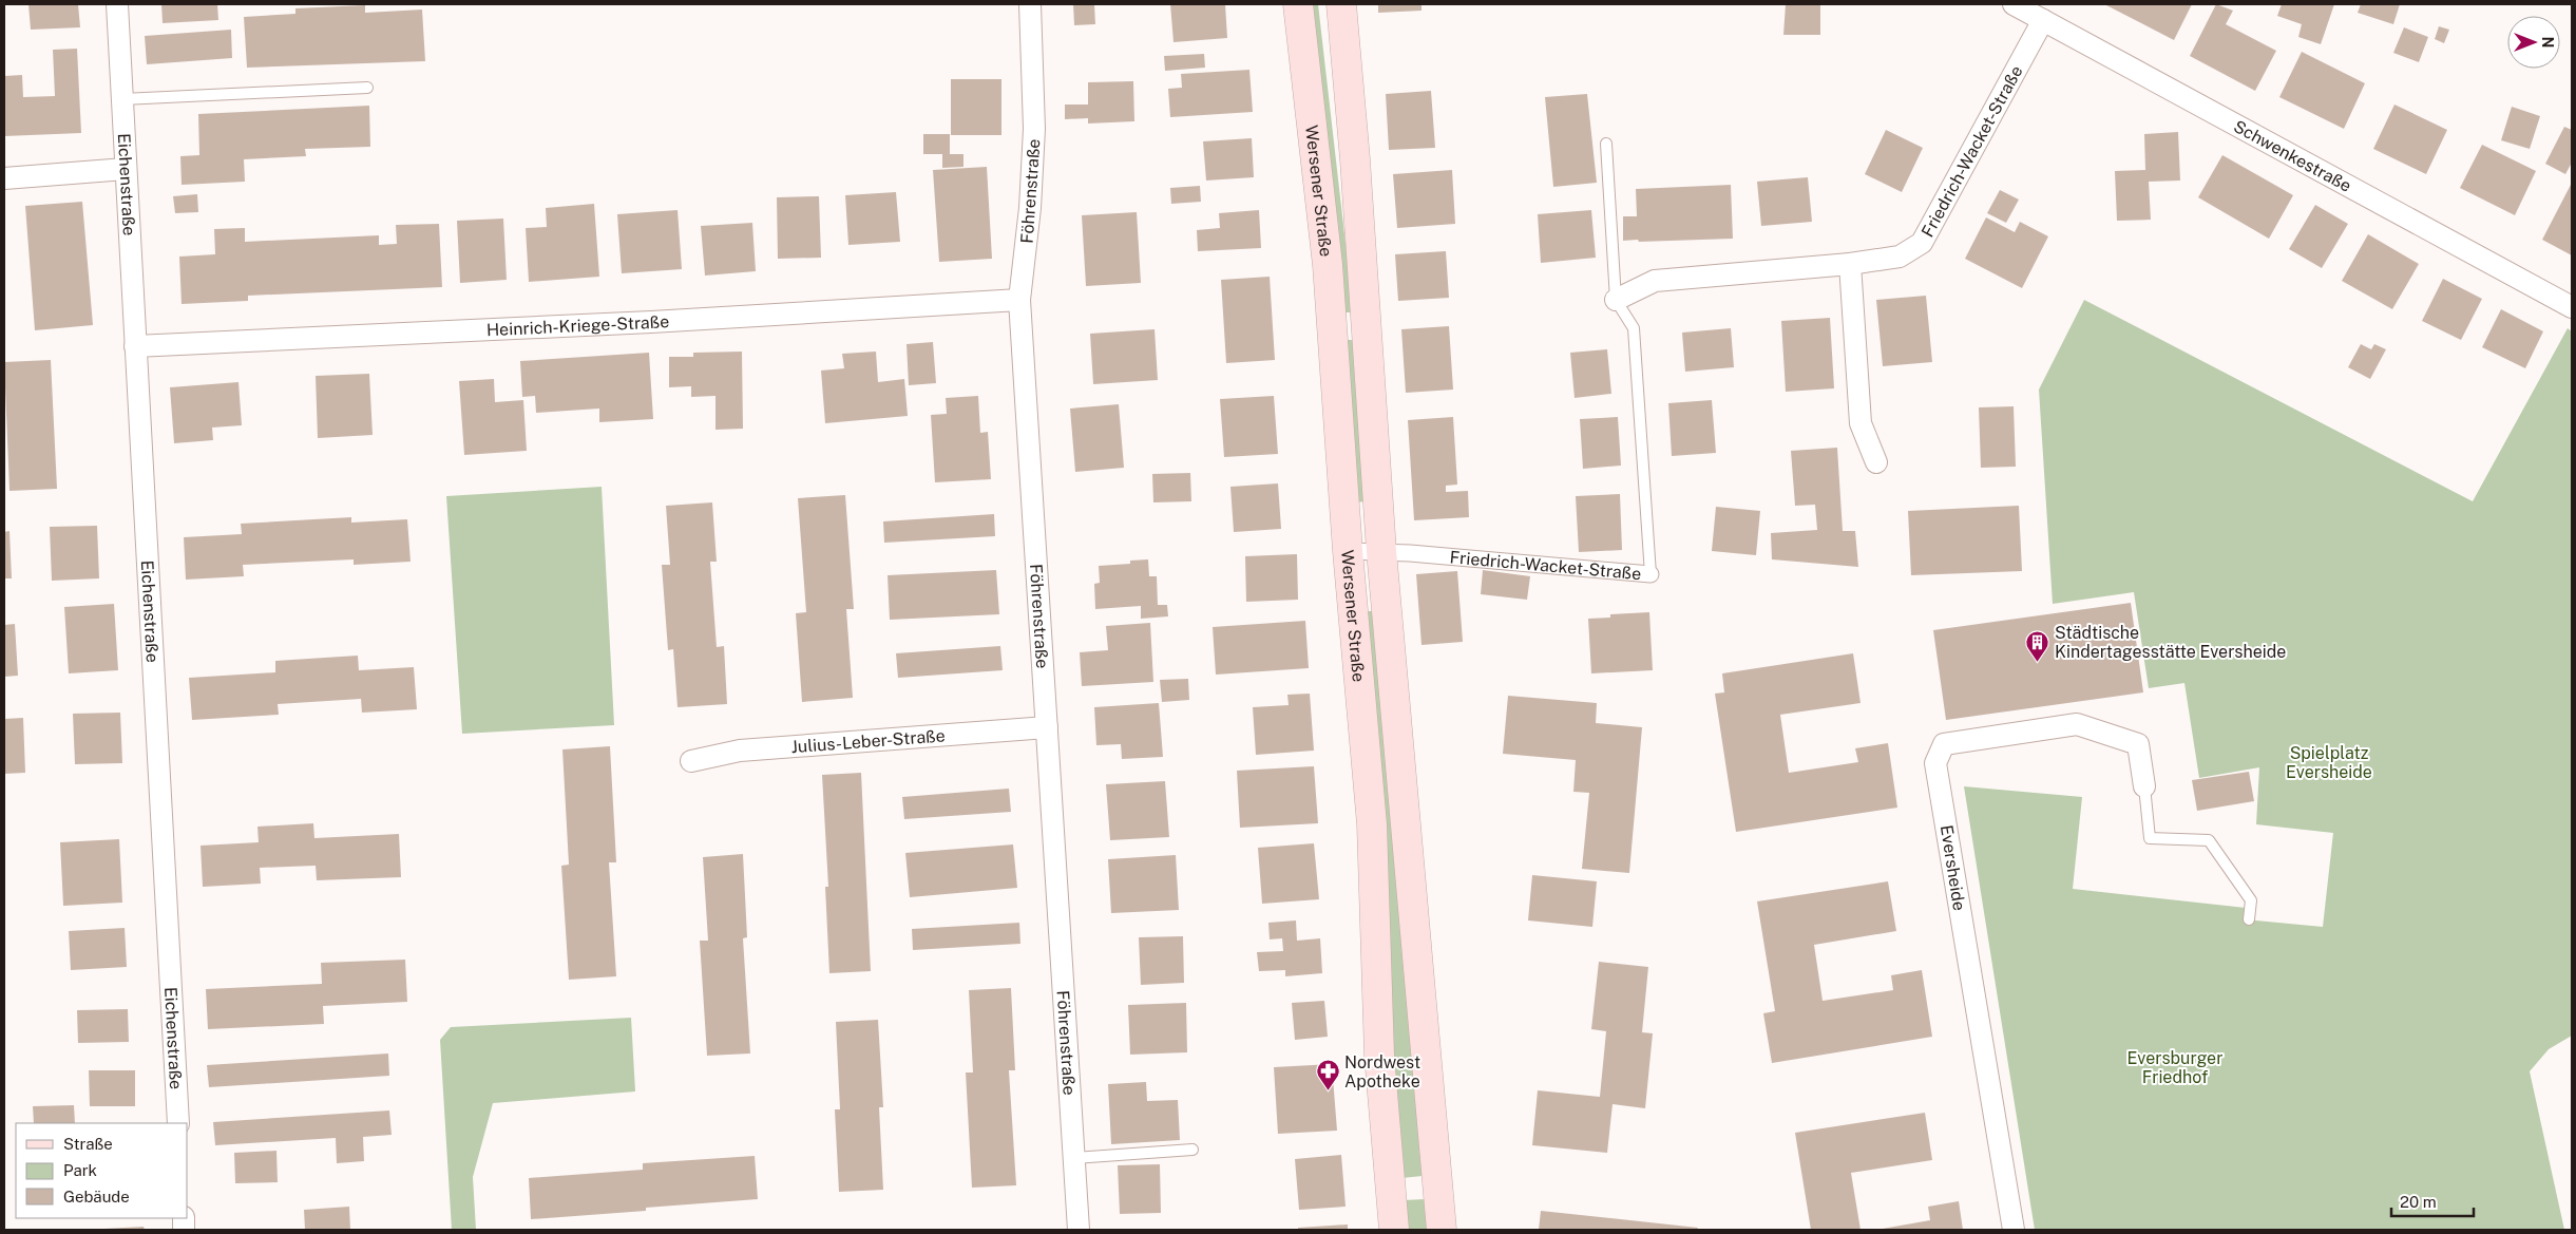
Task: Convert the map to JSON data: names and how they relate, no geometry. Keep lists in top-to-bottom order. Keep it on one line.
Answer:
{"streets":{"main road":["Wersener Straße"],"street":["Friedrich-Wacket-Straße","Schwenkestraße","Eichenstraße","Föhrenstraße","Heinrich-Kriege-Straße","Julius-Leber-Straße","Eversheide"]},"crossings":[["Friedrich-Wacket-Straße","Schwenkestraße"],["Friedrich-Wacket-Straße","Wersener Straße"],["Eichenstraße","Heinrich-Kriege-Straße"],["Föhrenstraße","Heinrich-Kriege-Straße"],["Föhrenstraße","Julius-Leber-Straße"]],"parks":["Spielplatz Eversheide","Eversburger Friedhof"],"places":{"building":["Städtische Kindertagesstätte Eversheide"],"pharmacy":["Nordwest Apotheke"]},"legend":["Straße","Park","Gebäude"],"scale_bar":"20 m","north":"right"}
